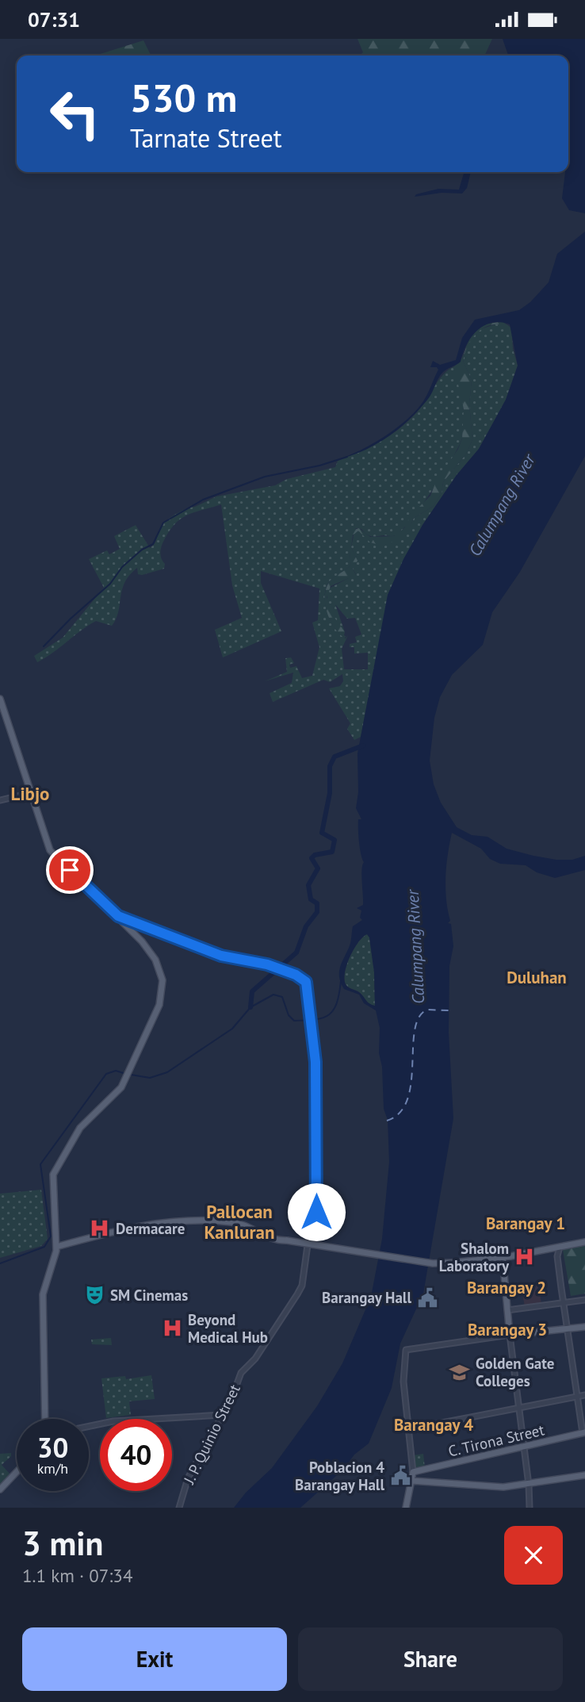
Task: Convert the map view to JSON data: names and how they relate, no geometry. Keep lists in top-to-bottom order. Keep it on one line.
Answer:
{"streets":{"main road":["C. Tirona Street"],"street":["J. P. Quinio Street"]},"districts":["Libjo","Duluhan","Pallocan Kanluran","Barangay 1","Barangay 2","Barangay 3","Barangay 4"],"water":["Calumpang River"],"places":{"hospital":["Dermacare","Shalom Laboratory","Beyond Medical Hub"],"theatre":["SM Cinemas"],"public building":["Barangay Hall","Poblacion 4 Barangay Hall"],"school or university":["Golden Gate Colleges"]},"page":{"status":"07:31","turn":["530 m","Tarnate Street"],"speed":"30 km/h","limit":"40","heading":["3 min","1.1 km · 07:34"],"buttons":["Exit","Share"]}}
